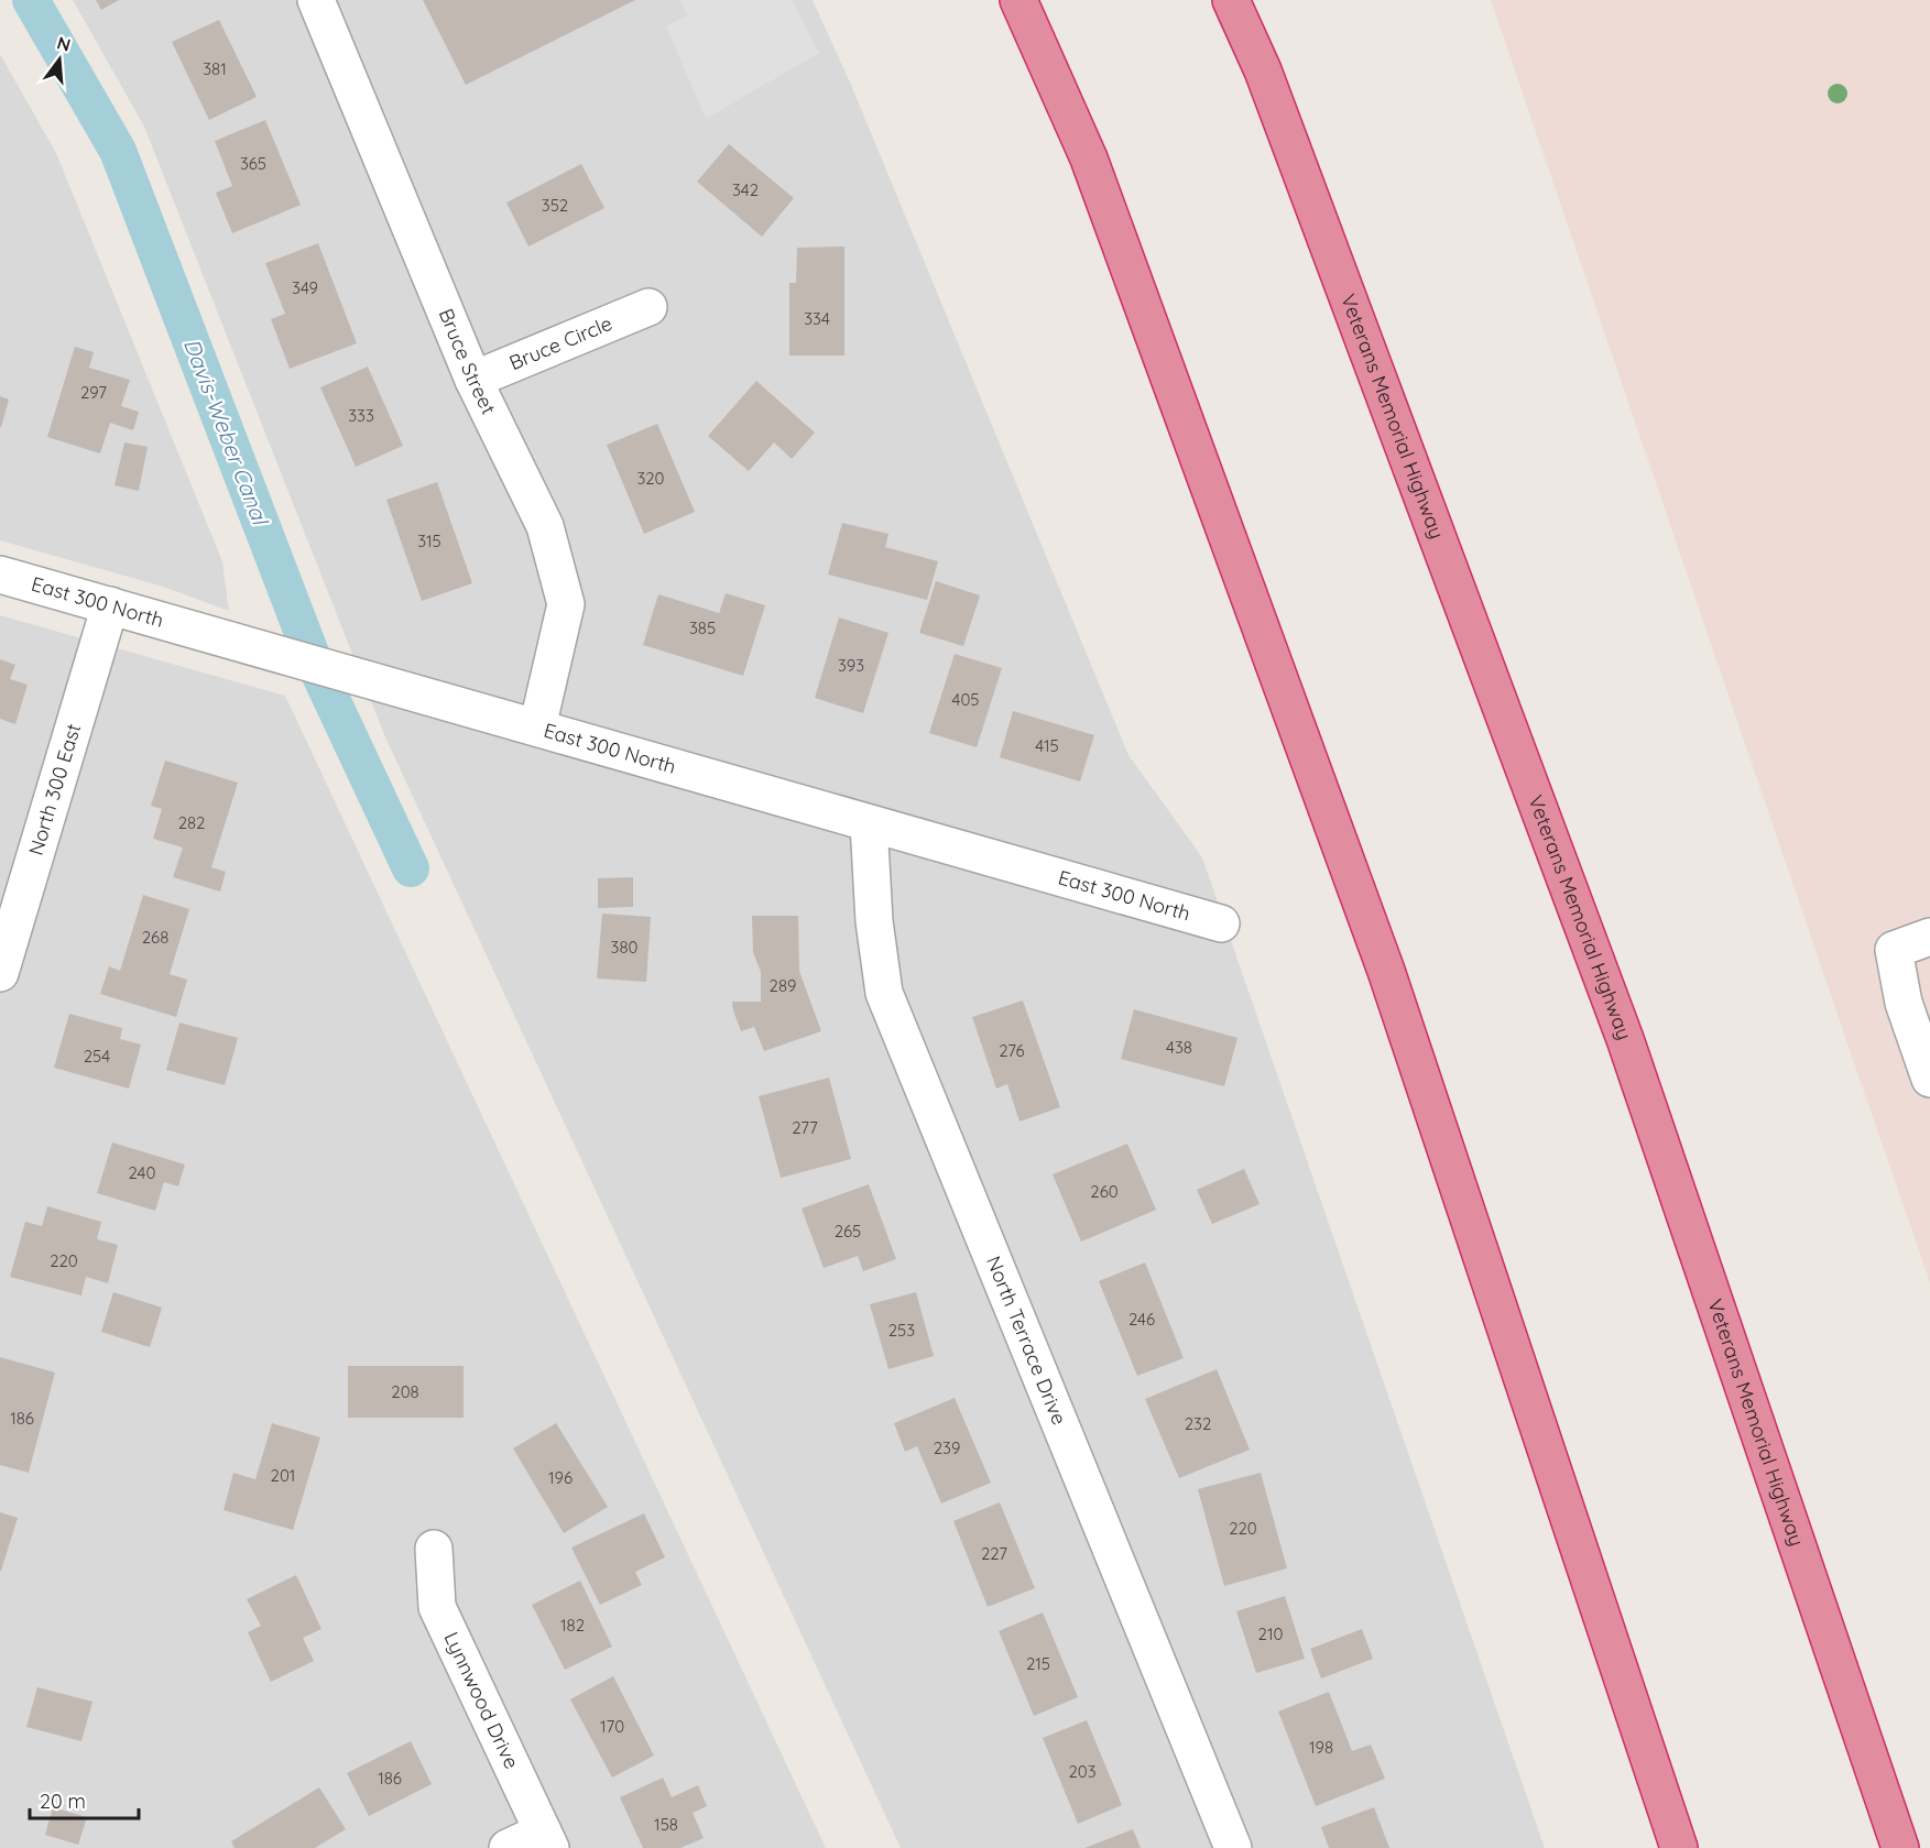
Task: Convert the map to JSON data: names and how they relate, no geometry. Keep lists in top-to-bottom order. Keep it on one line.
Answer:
{"streets":{"highway":["Veterans Memorial Highway"],"street":["Bruce Circle","Bruce Street","East 300 North","North 300 East","North Terrace Drive","Lynnwood Drive"]},"crossings":[["Bruce Circle","Bruce Street"],["Bruce Street","East 300 North"],["East 300 North","North 300 East"],["East 300 North","North Terrace Drive"]],"water":["Davis-Weber Canal"],"house_numbers":["381","365","342","352","349","334","297","333","320","315","385","393","405","415","282","268","380","289","438","276","254","277","240","260","265","220","246","253","208","186","232","239","201","196","220","227","182","210","215","170","198","203","186","158"],"scale_bar":"20 m","north":"top"}
